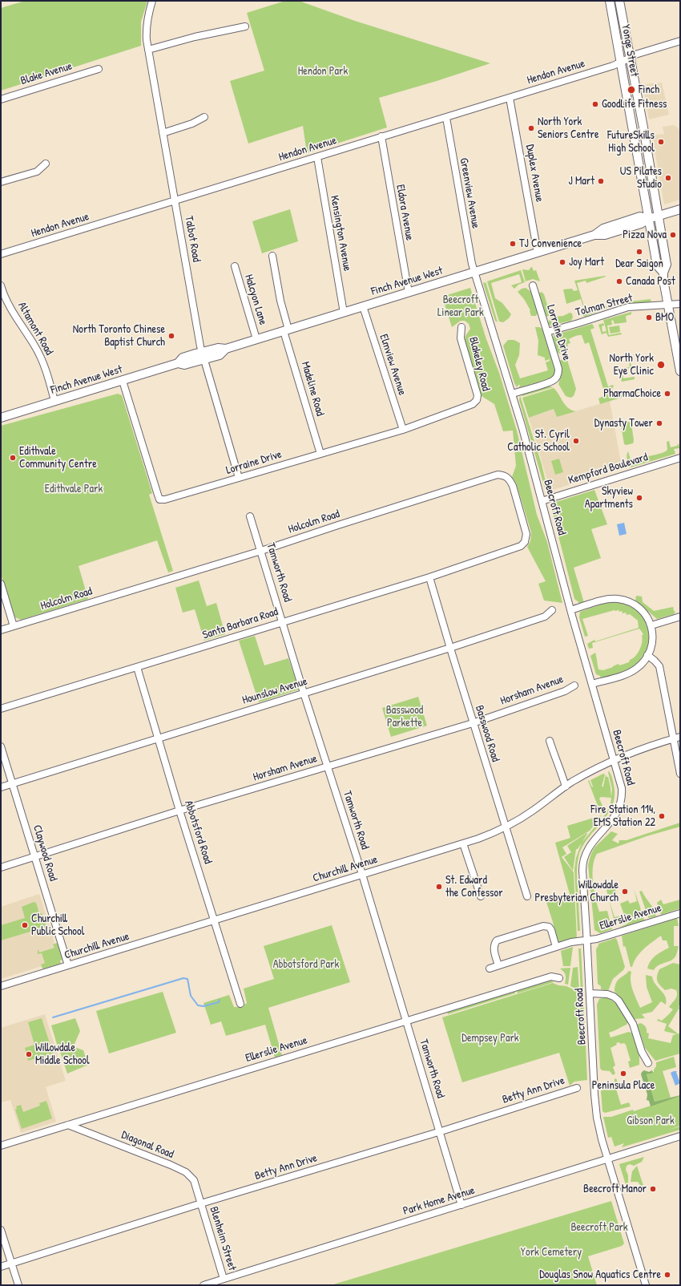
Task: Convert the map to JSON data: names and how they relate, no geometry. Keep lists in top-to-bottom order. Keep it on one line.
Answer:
{"streets":{"main road":["Yonge Street","Finch Avenue West"],"street":["Hendon Avenue","Blake Avenue","Duplex Avenue","Greenview Avenue","Eldora Avenue","Kensington Avenue","Talbot Road","Halcyon Lane","Tolman Street","Altamont Road","Lorraine Drive","Blakeley Road","Elmview Avenue","Madeline Road","Kempford Boulevard","Beecroft Road","Holcolm Road","Tamworth Road","Santa Barbara Road","Horsham Avenue","Hounslow Avenue","Basswood Road","Abbotsford Road","Claywood Road","Churchill Avenue","Ellerslie Avenue","Betty Ann Drive","Diagonal Road","Park Home Avenue","Blenheim Street"]},"crossings":[["Yonge Street","Hendon Avenue"],["Yonge Street","Finch Avenue West"],["Yonge Street","Tolman Street"],["Hendon Avenue","Duplex Avenue"],["Hendon Avenue","Greenview Avenue"],["Hendon Avenue","Eldora Avenue"],["Hendon Avenue","Kensington Avenue"],["Hendon Avenue","Talbot Road"],["Duplex Avenue","Finch Avenue West"],["Greenview Avenue","Finch Avenue West"],["Greenview Avenue","Beecroft Road"],["Eldora Avenue","Finch Avenue West"],["Kensington Avenue","Finch Avenue West"],["Talbot Road","Finch Avenue West"],["Talbot Road","Lorraine Drive"],["Finch Avenue West","Halcyon Lane"],["Finch Avenue West","Altamont Road"],["Finch Avenue West","Lorraine Drive"],["Finch Avenue West","Elmview Avenue"],["Finch Avenue West","Madeline Road"],["Finch Avenue West","Beecroft Road"],["Tolman Street","Lorraine Drive"],["Lorraine Drive","Blakeley Road"],["Lorraine Drive","Elmview Avenue"],["Lorraine Drive","Madeline Road"],["Lorraine Drive","Beecroft Road"],["Kempford Boulevard","Beecroft Road"],["Beecroft Road","Churchill Avenue"],["Beecroft Road","Ellerslie Avenue"],["Beecroft Road","Park Home Avenue"],["Holcolm Road","Tamworth Road"],["Holcolm Road","Santa Barbara Road"],["Tamworth Road","Santa Barbara Road"],["Tamworth Road","Horsham Avenue"],["Tamworth Road","Hounslow Avenue"],["Tamworth Road","Churchill Avenue"],["Tamworth Road","Ellerslie Avenue"],["Tamworth Road","Betty Ann Drive"],["Tamworth Road","Park Home Avenue"],["Santa Barbara Road","Basswood Road"],["Santa Barbara Road","Abbotsford Road"],["Horsham Avenue","Basswood Road"],["Horsham Avenue","Abbotsford Road"],["Horsham Avenue","Claywood Road"],["Hounslow Avenue","Basswood Road"],["Hounslow Avenue","Abbotsford Road"],["Hounslow Avenue","Claywood Road"],["Basswood Road","Churchill Avenue"],["Abbotsford Road","Churchill Avenue"],["Claywood Road","Churchill Avenue"],["Ellerslie Avenue","Diagonal Road"],["Betty Ann Drive","Diagonal Road"],["Betty Ann Drive","Blenheim Street"],["Diagonal Road","Blenheim Street"],["Park Home Avenue","Blenheim Street"]],"parks":["Hendon Park","Beecroft Linear Park","Edithvale Park","Basswood Parkette","Abbotsford Park","Dempsey Park","Gibson Park","Beecroft Park","York Cemetery"],"places":["Finch","GoodLife Fitness","North York Seniors Centre","FutureSkills High School","US Pilates Studio","J Mart","Pizza Nova","TJ Convenience","Dear Saigon","Joy Mart","Canada Post","BMO","North Toronto Chinese Baptist Church","North York Eye Clinic","PharmaChoice","Dynasty Tower","St. Cyril Catholic School","Edithvale Community Centre","Skyview Apartments","Fire Station 114, EMS Station 22","St. Edward the Confessor","Willowdale Presbyterian Church","Churchill Public School","Willowdale Middle School","Peninsula Place","Beecroft Manor","Douglas Snow Aquatics Centre"]}
